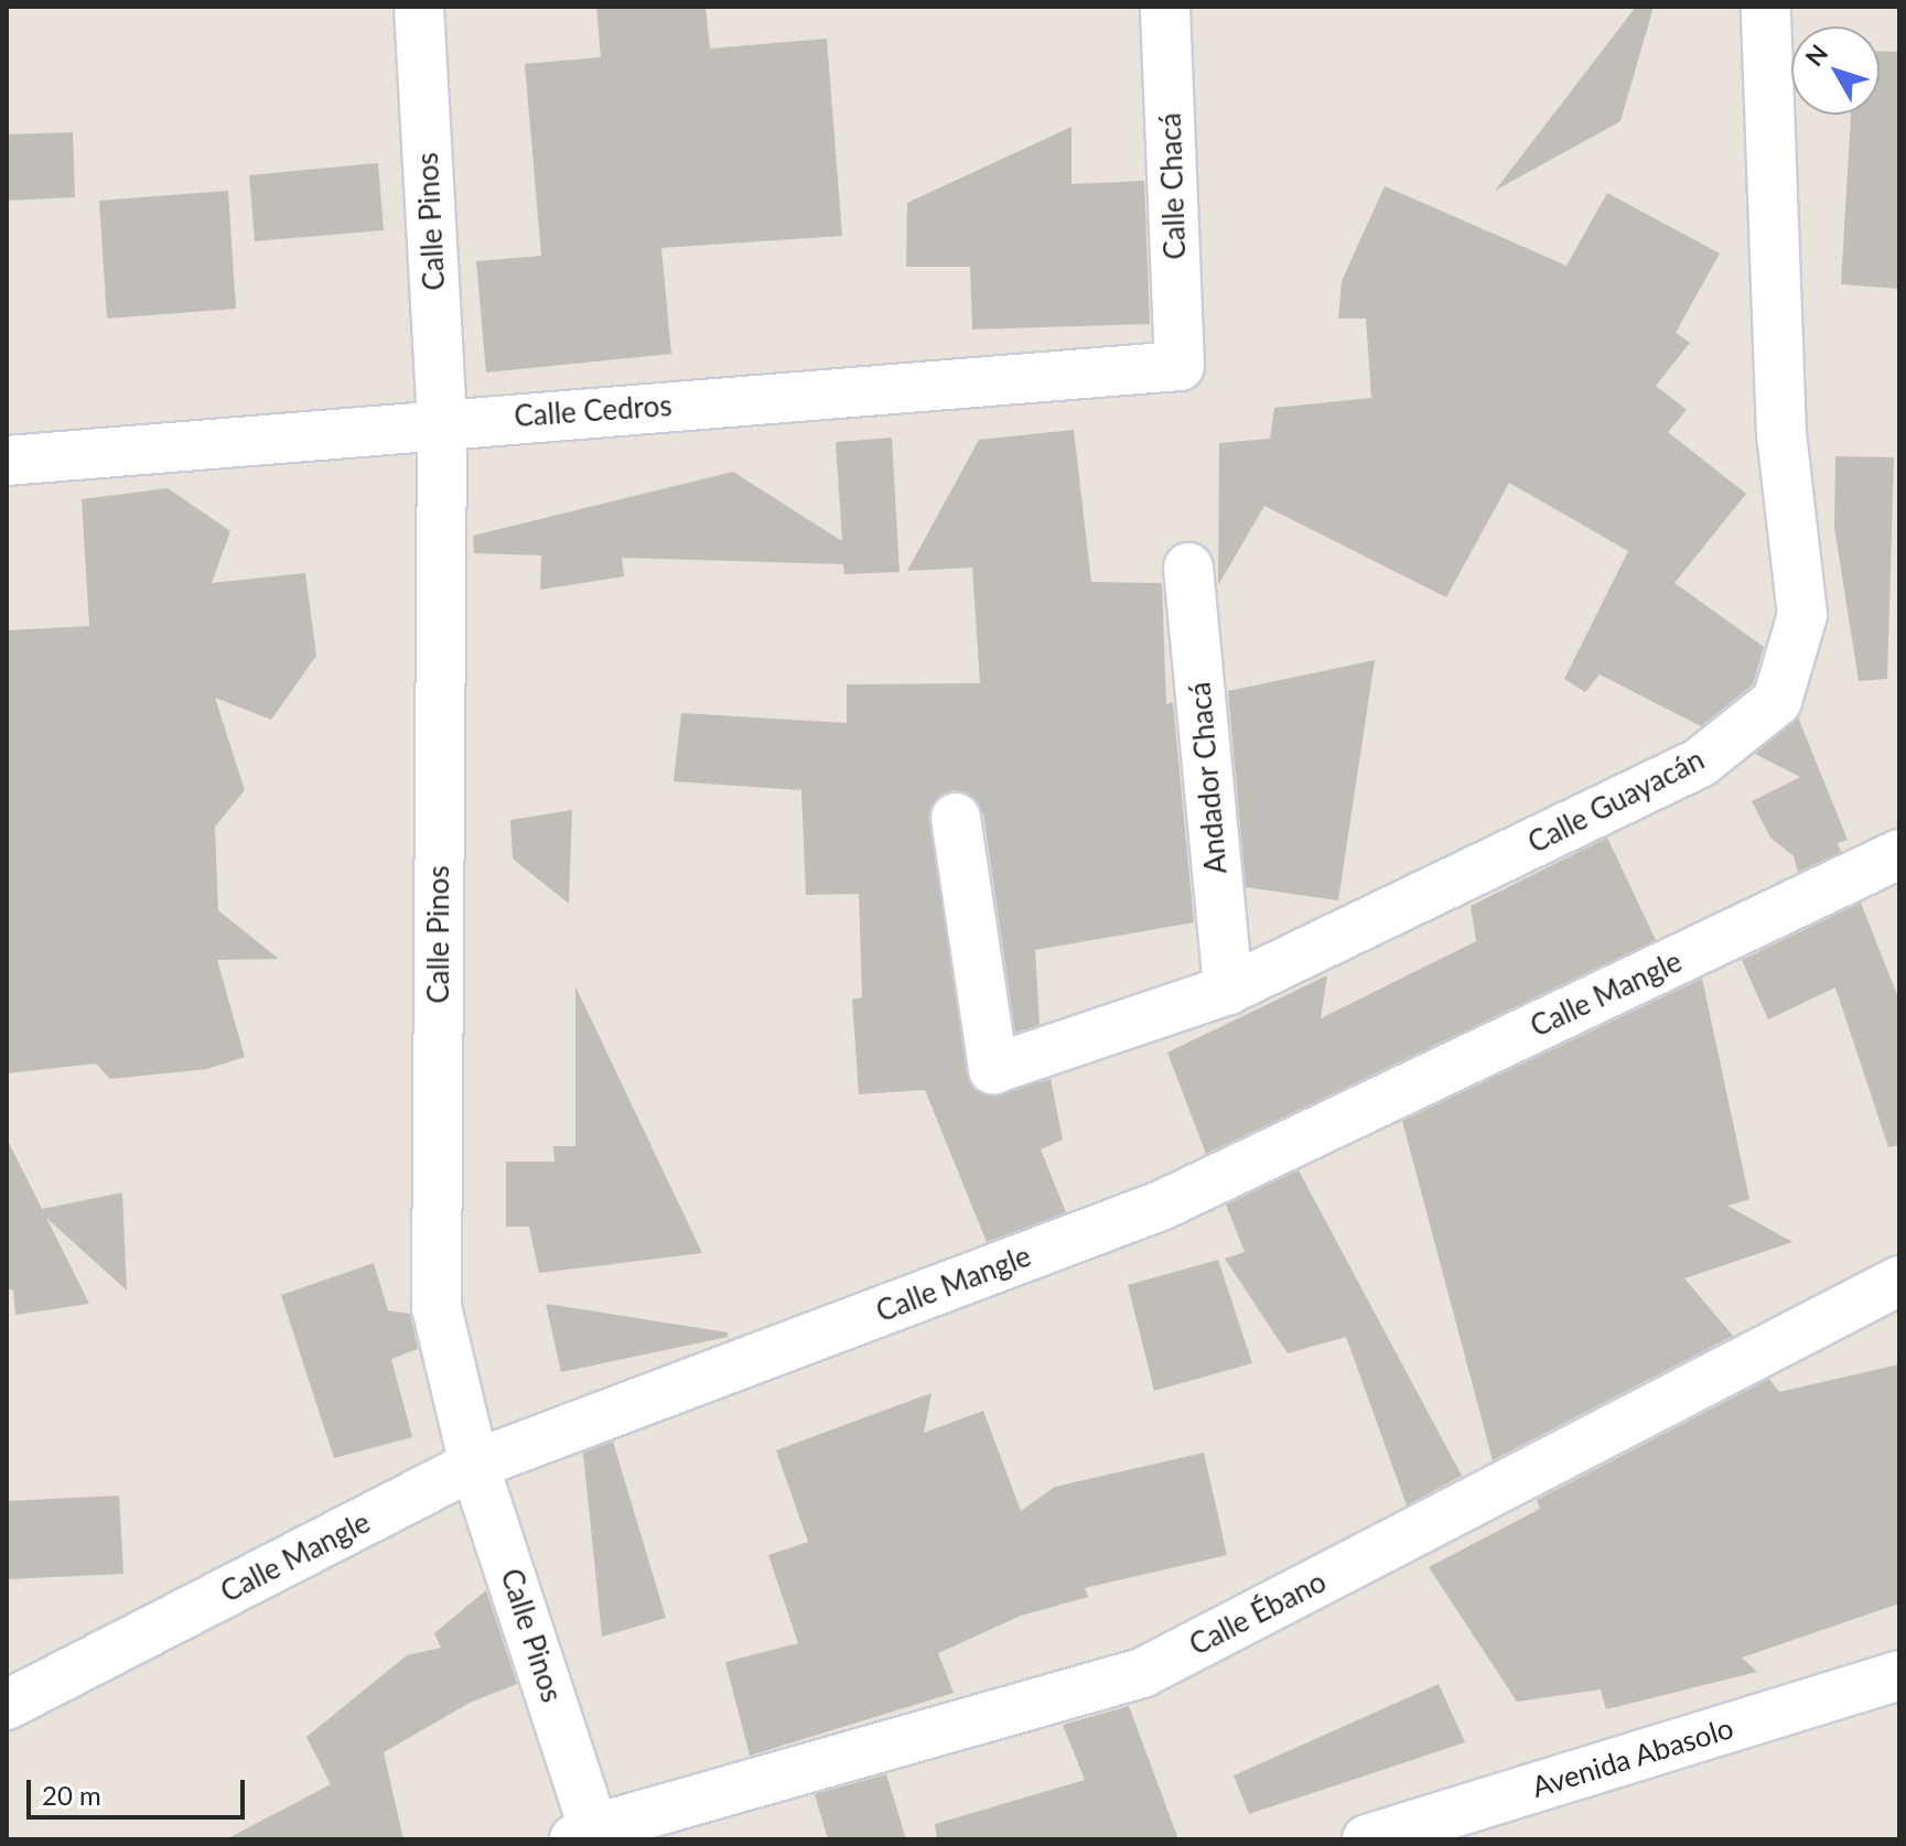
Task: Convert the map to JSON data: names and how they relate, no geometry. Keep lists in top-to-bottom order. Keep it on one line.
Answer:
{"streets":{"street":["Calle Chacá","Calle Pinos","Calle Cedros","Andador Chacá","Calle Guayacán","Calle Mangle","Calle Ébano","Avenida Abasolo"]},"crossings":[["Calle Chacá","Calle Cedros"],["Calle Pinos","Calle Cedros"],["Calle Pinos","Calle Mangle"],["Calle Pinos","Calle Ébano"],["Andador Chacá","Calle Guayacán"]],"scale_bar":"20 m","north":"top left"}
